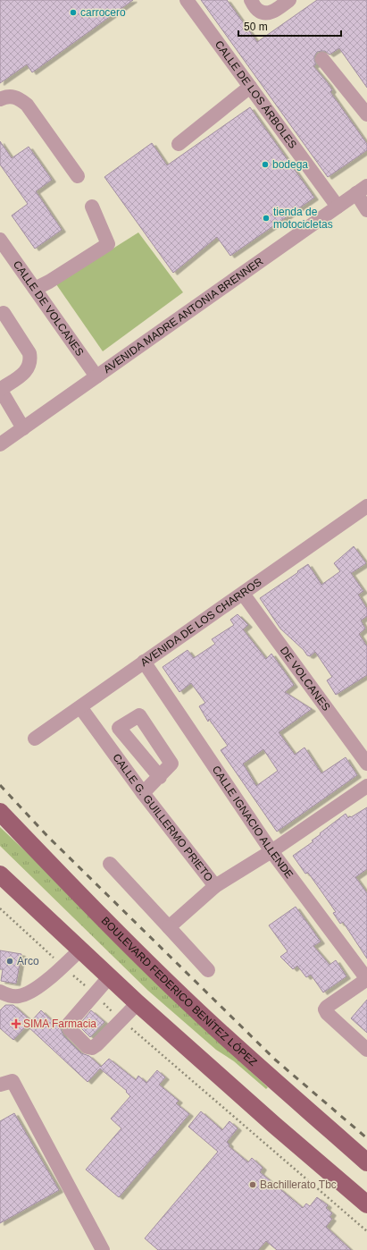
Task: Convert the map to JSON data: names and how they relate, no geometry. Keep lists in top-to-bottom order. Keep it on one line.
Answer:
{"streets":{"main road":["BOULEVARD FEDERICO BENÍTEZ LÓPEZ"],"street":["CALLE DE LOS ÁRBOLES","CALLE DE VOLCANES","AVENIDA MADRE ANTONIA BRENNER","AVENIDA DE LOS CHARROS","DE VOLCANES","CALLE G. GUILLERMO PRIETO","CALLE IGNACIO ALLENDE"]},"crossings":[["CALLE DE LOS ÁRBOLES","AVENIDA MADRE ANTONIA BRENNER"],["CALLE DE VOLCANES","AVENIDA MADRE ANTONIA BRENNER"],["AVENIDA DE LOS CHARROS","DE VOLCANES"],["AVENIDA DE LOS CHARROS","CALLE G. GUILLERMO PRIETO"],["AVENIDA DE LOS CHARROS","CALLE IGNACIO ALLENDE"],["CALLE G. GUILLERMO PRIETO","CALLE IGNACIO ALLENDE"]],"places":{"other":["carrocero","bodega","tienda de motocicletas","Arco","Bachillerato Tbc"],"health":["SIMA Farmacia"]},"scale_bar":"50 m"}
